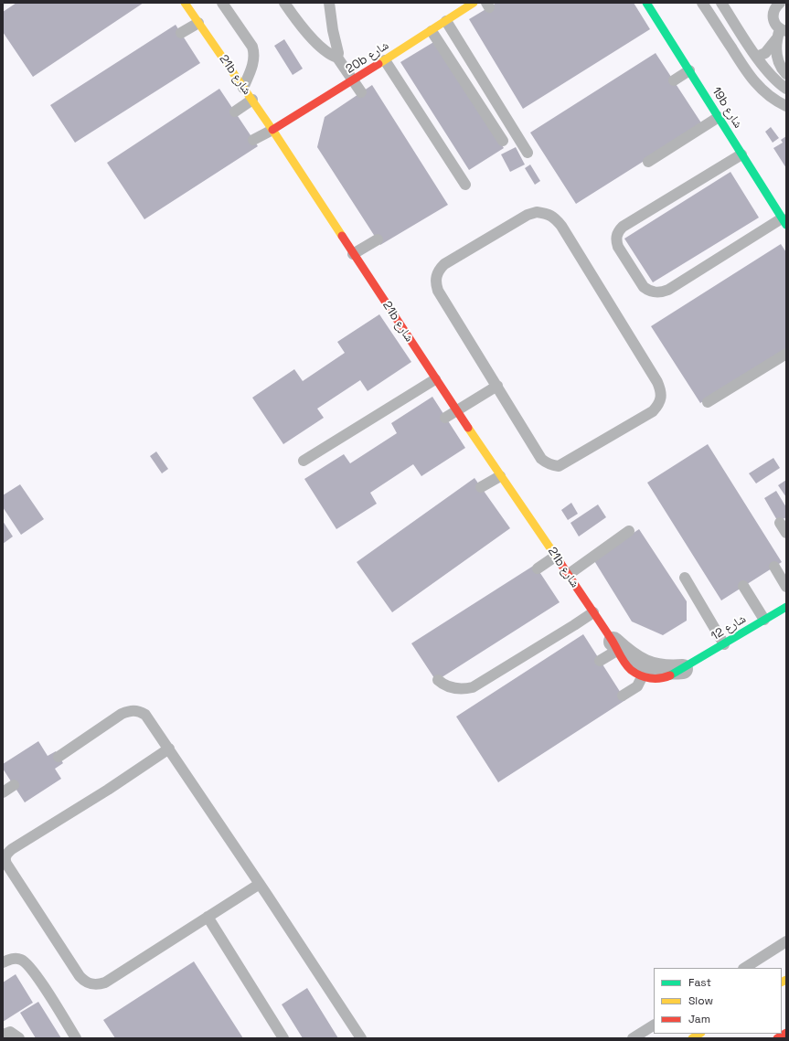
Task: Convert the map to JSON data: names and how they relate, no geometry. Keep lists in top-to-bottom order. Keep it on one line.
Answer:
{"streets":{"street":["20b شارع","21b شارع","19b شارع","شارع 12"]},"crossings":[["20b شارع","21b شارع"],["21b شارع","شارع 12"]],"legend":["Fast","Slow","Jam"]}
